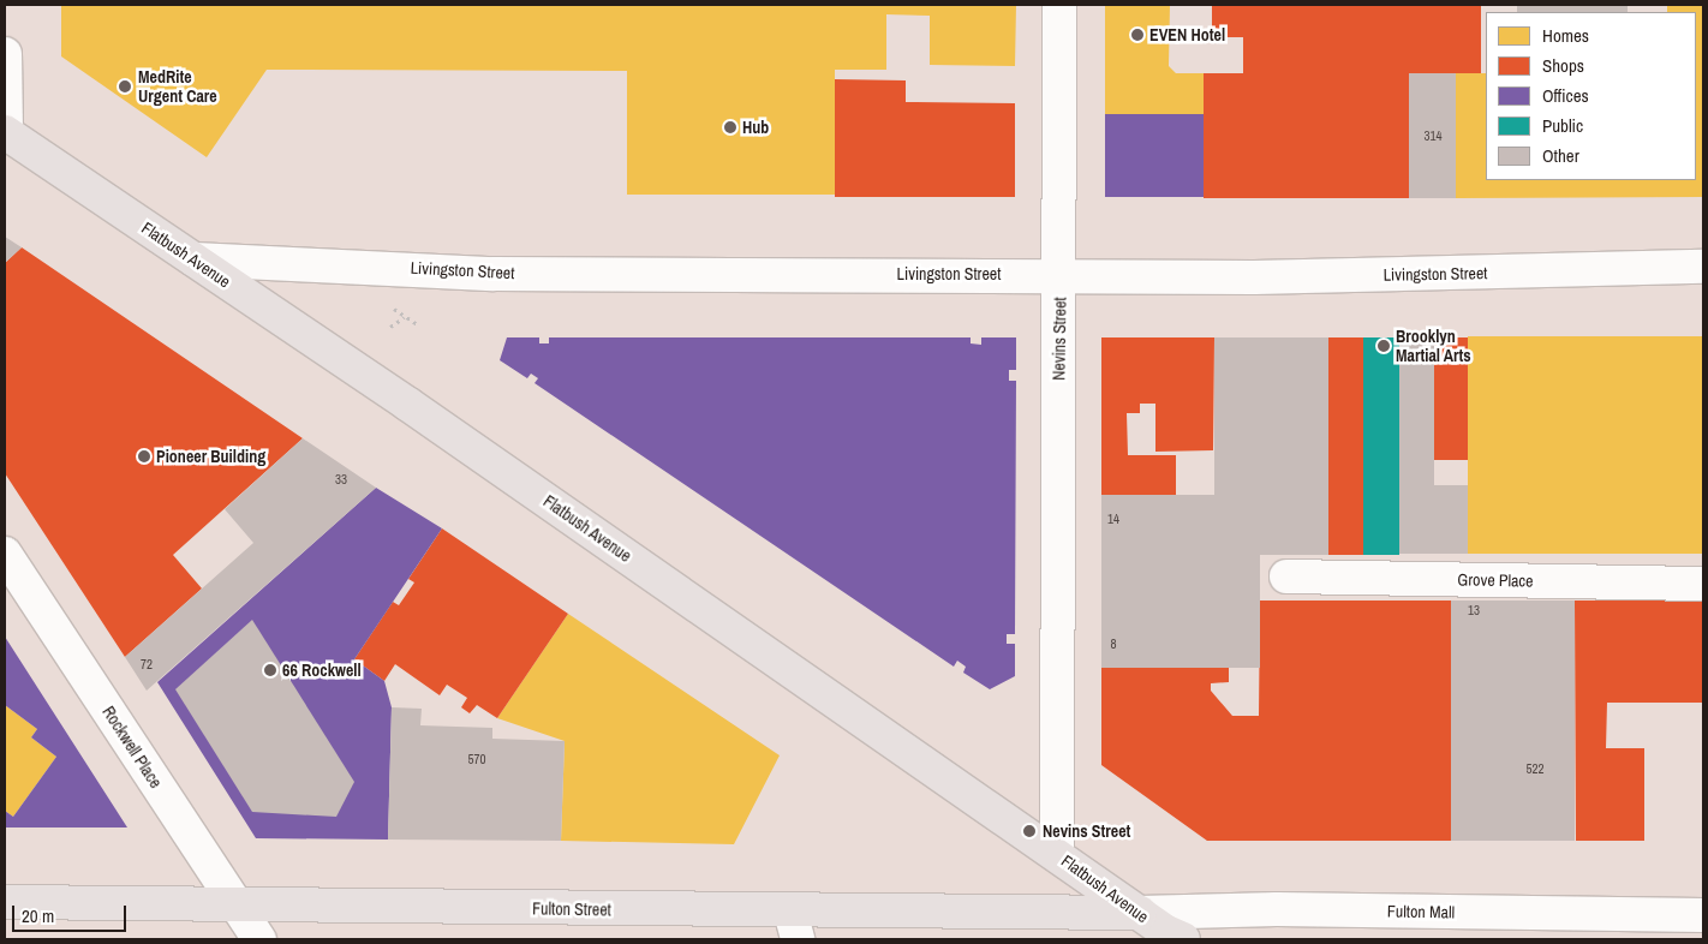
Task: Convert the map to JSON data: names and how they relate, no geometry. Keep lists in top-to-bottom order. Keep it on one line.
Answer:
{"streets":{"main road":["Flatbush Avenue","Fulton Street"],"street":["Livingston Street","Nevins Street","Grove Place","Rockwell Place","Fulton Mall"]},"crossings":[["Flatbush Avenue","Livingston Street"],["Flatbush Avenue","Nevins Street"],["Flatbush Avenue","Fulton Street"],["Flatbush Avenue","Fulton Mall"],["Livingston Street","Nevins Street"],["Rockwell Place","Fulton Street"],["Fulton Street","Fulton Mall"]],"places":["EVEN Hotel","MedRite Urgent Care","Hub","Brooklyn Martial Arts","Pioneer Building","66 Rockwell","Nevins Street"],"house_numbers":["314","33","14","13","8","72","570","522"],"legend":["Homes","Shops","Offices","Public","Other"],"scale_bar":"20 m"}
